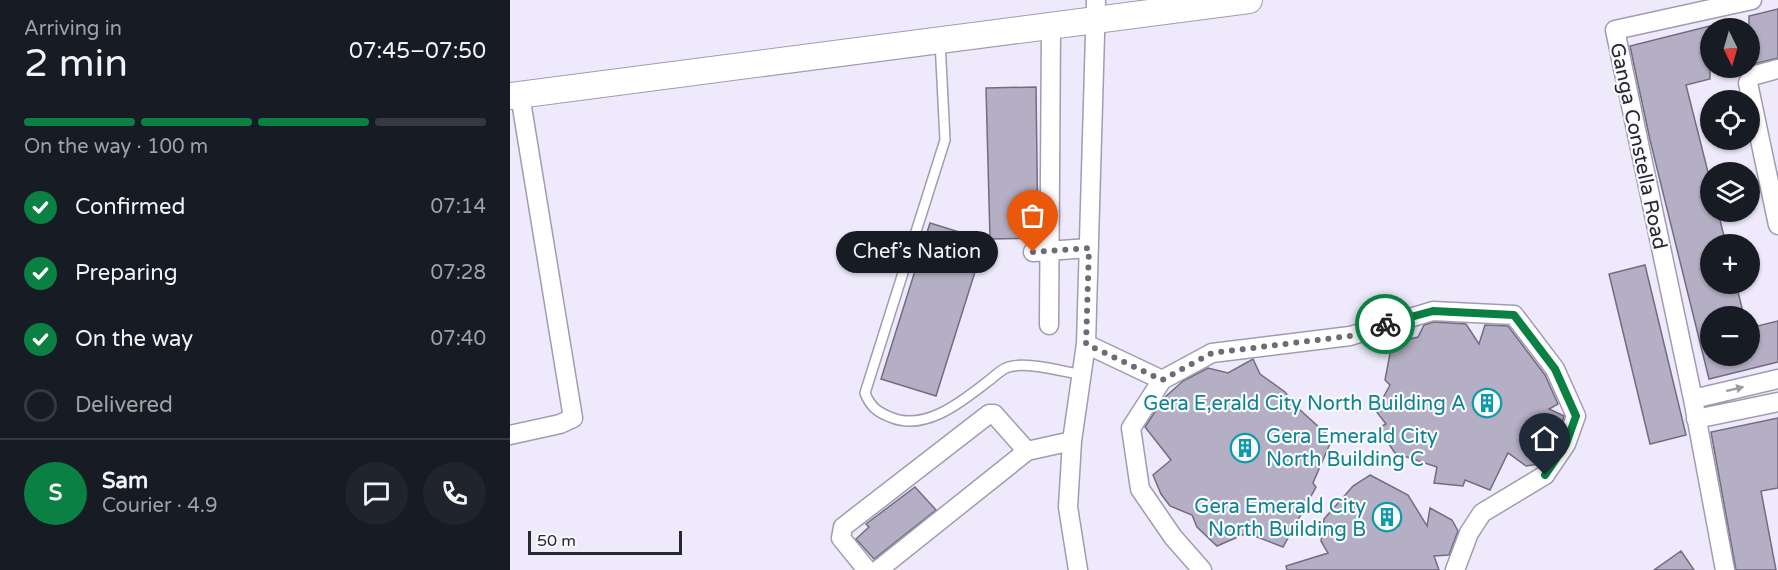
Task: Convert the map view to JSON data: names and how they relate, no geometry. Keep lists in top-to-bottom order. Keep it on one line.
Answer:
{"streets":{"street":["Ganga Constella Road"]},"places":{"other":["Chef’s Nation"],"building":["Gera E,erald City North Building A","Gera Emerald City North Building C","Gera Emerald City North Building B"]},"scale_bar":"50 m","north":"bottom","page":{"heading":["2 min","Arriving in","07:45–07:50"],"panel":["Sam","Courier · 4.9"],"map_buttons":["+","−"],"bar":"On the way · 100 m","list":[["Confirmed","07:14"],["Preparing","07:28"],["On the way","07:40"],"Delivered"],"bubble":"Chef’s Nation","round":"S","scale":"50 m"}}
